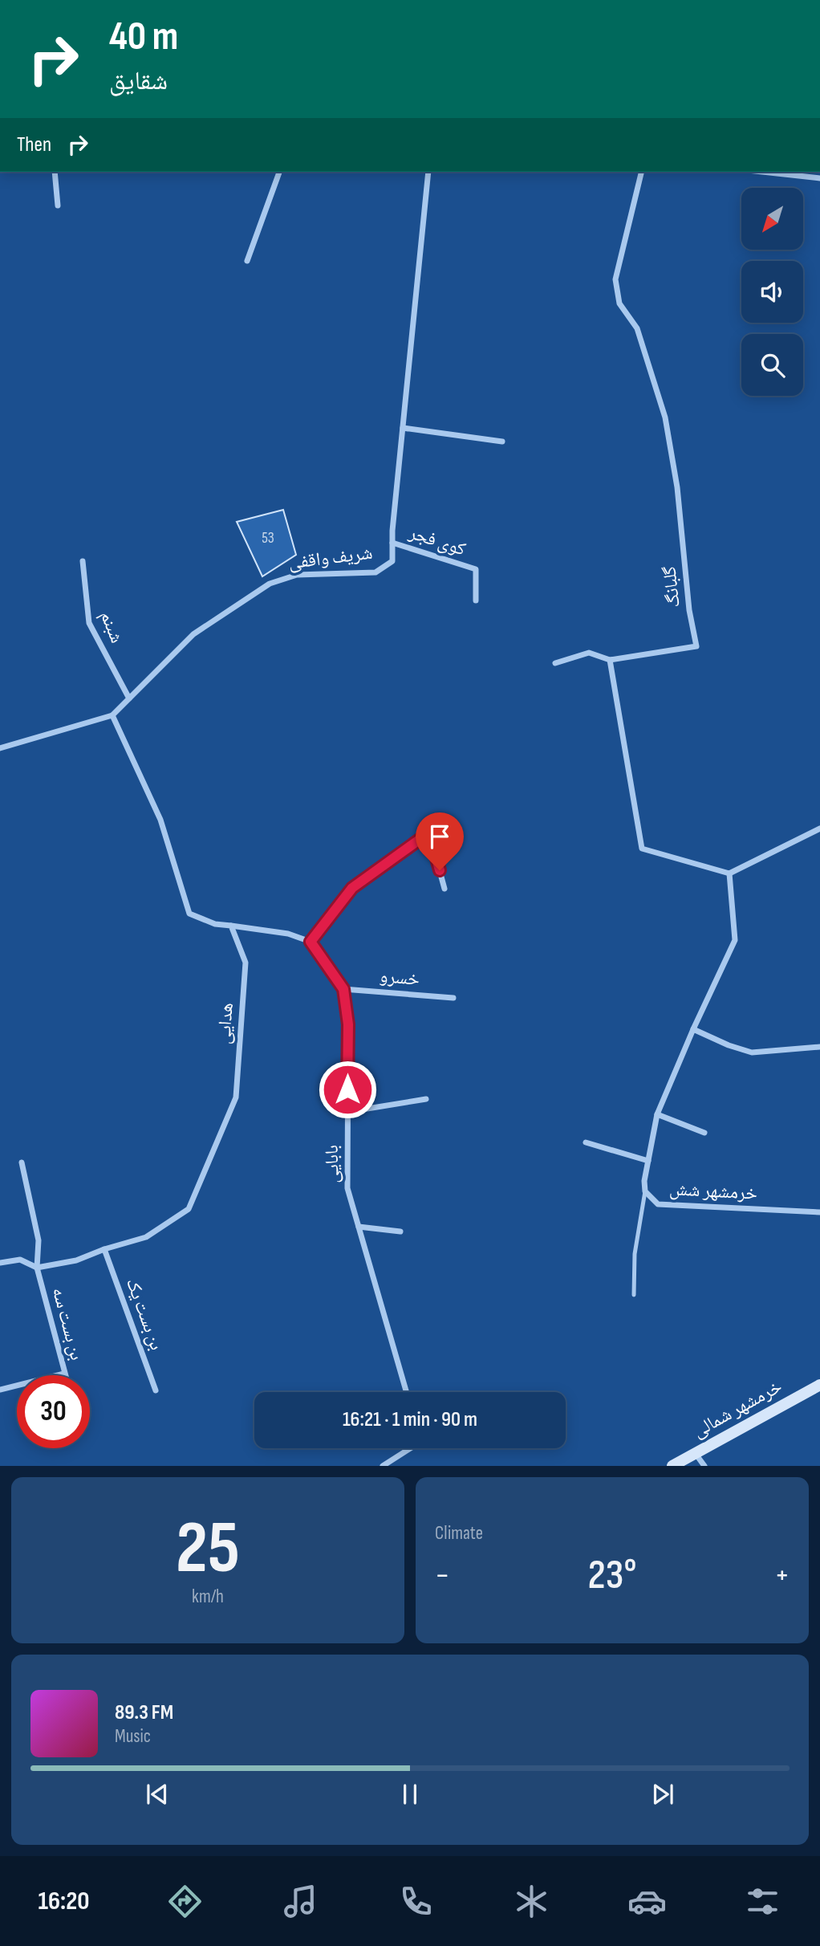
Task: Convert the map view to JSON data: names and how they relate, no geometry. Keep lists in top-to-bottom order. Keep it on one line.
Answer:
{"streets":{"street":["کوی فجر","شریف واقفی","گلبانگ","شبنم","خسرو","هدایی","بابایی","خرمشهر شش","بن بست یک","بن بست سه","خرمشهر شمالی"]},"crossings":[["کوی فجر","شریف واقفی"],["شریف واقفی","شبنم"],["خسرو","بابایی"],["هدایی","بن بست یک"],["هدایی","بن بست سه"]],"house_numbers":["53"],"north":"bottom left","page":{"turn":["40 m","شقایق"],"then":"Then","limit":"30","trip":"16:21 · 1 min · 90 m","tile":[["25","km/h"],"Climate"],"heat":["−","23°","+"],"song":["89.3 FM","Music"],"tabs":"16:20"}}
